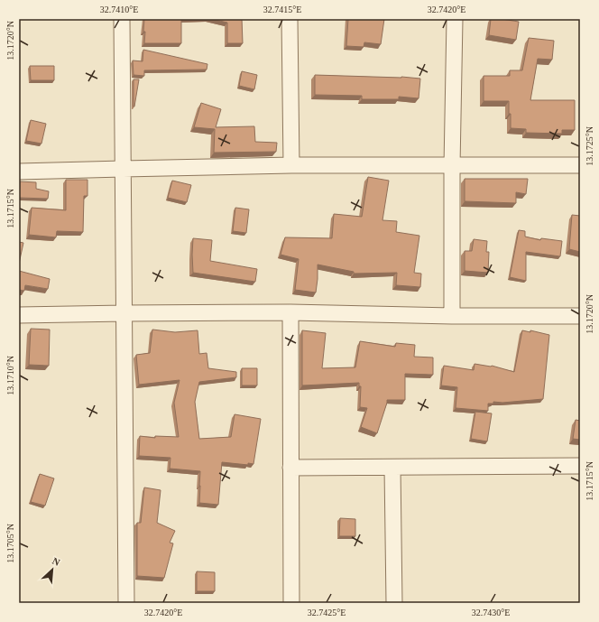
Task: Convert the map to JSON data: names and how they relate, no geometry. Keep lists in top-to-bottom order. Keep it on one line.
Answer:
{"north":"top right","coordinates":["32.7410°E","32.7415°E","32.7420°E","13.1720°N","13.1725°N","13.1715°N","13.1710°N","13.1705°N","32.7425°E","32.7430°E"]}
